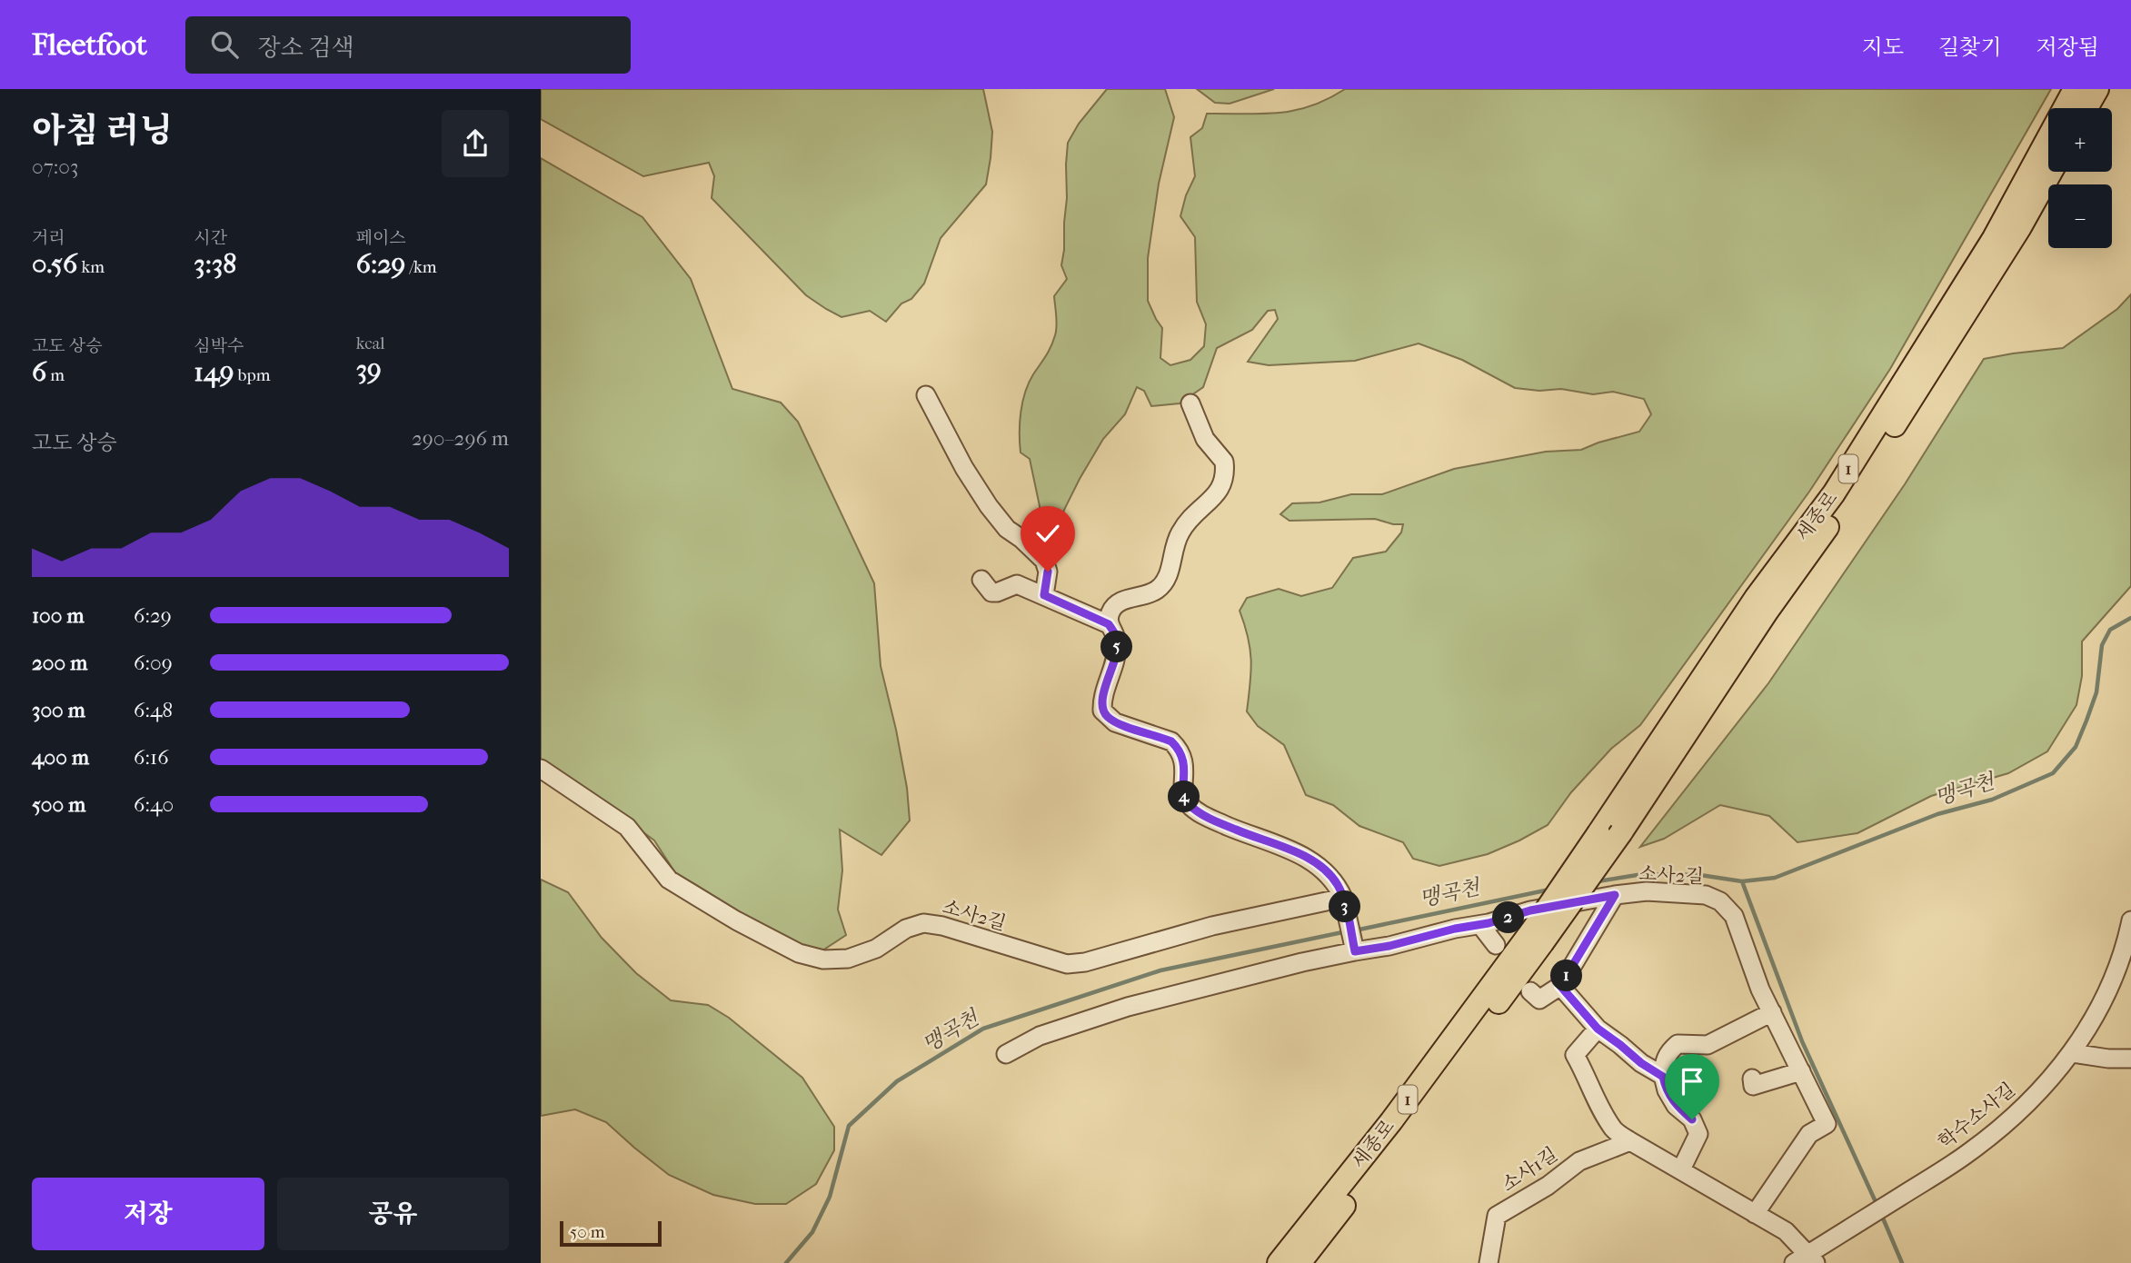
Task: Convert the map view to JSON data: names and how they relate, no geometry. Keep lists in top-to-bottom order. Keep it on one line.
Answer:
{"streets":{"main road":["1","세종로"],"street":["소사2길","학수소사길","소사1길"]},"crossings":[["1","세종로"]],"water":["맹곡천"],"scale_bar":"50 m","page":{"header":"Fleetfoot","search":"장소 검색","nav":["지도","길찾기","저장됨"],"heading":["아침 러닝","07:03"],"map_buttons":["+","−"],"stats":[["거리","0.56 km"],["시간","3:38"],["페이스","6:29 /km"],["고도 상승","6 m"],["심박수","149 bpm"],["kcal","39"]],"chart":["고도 상승","290–296 m"],"list":[{"name":"100 m","note":"6:29"},{"name":"200 m","note":"6:09"},{"name":"300 m","note":"6:48"},{"name":"400 m","note":"6:16"},{"name":"500 m","note":"6:40"}],"pins":["5","4","3","2","1"],"buttons":["저장","공유"],"scale":"50 m"}}
